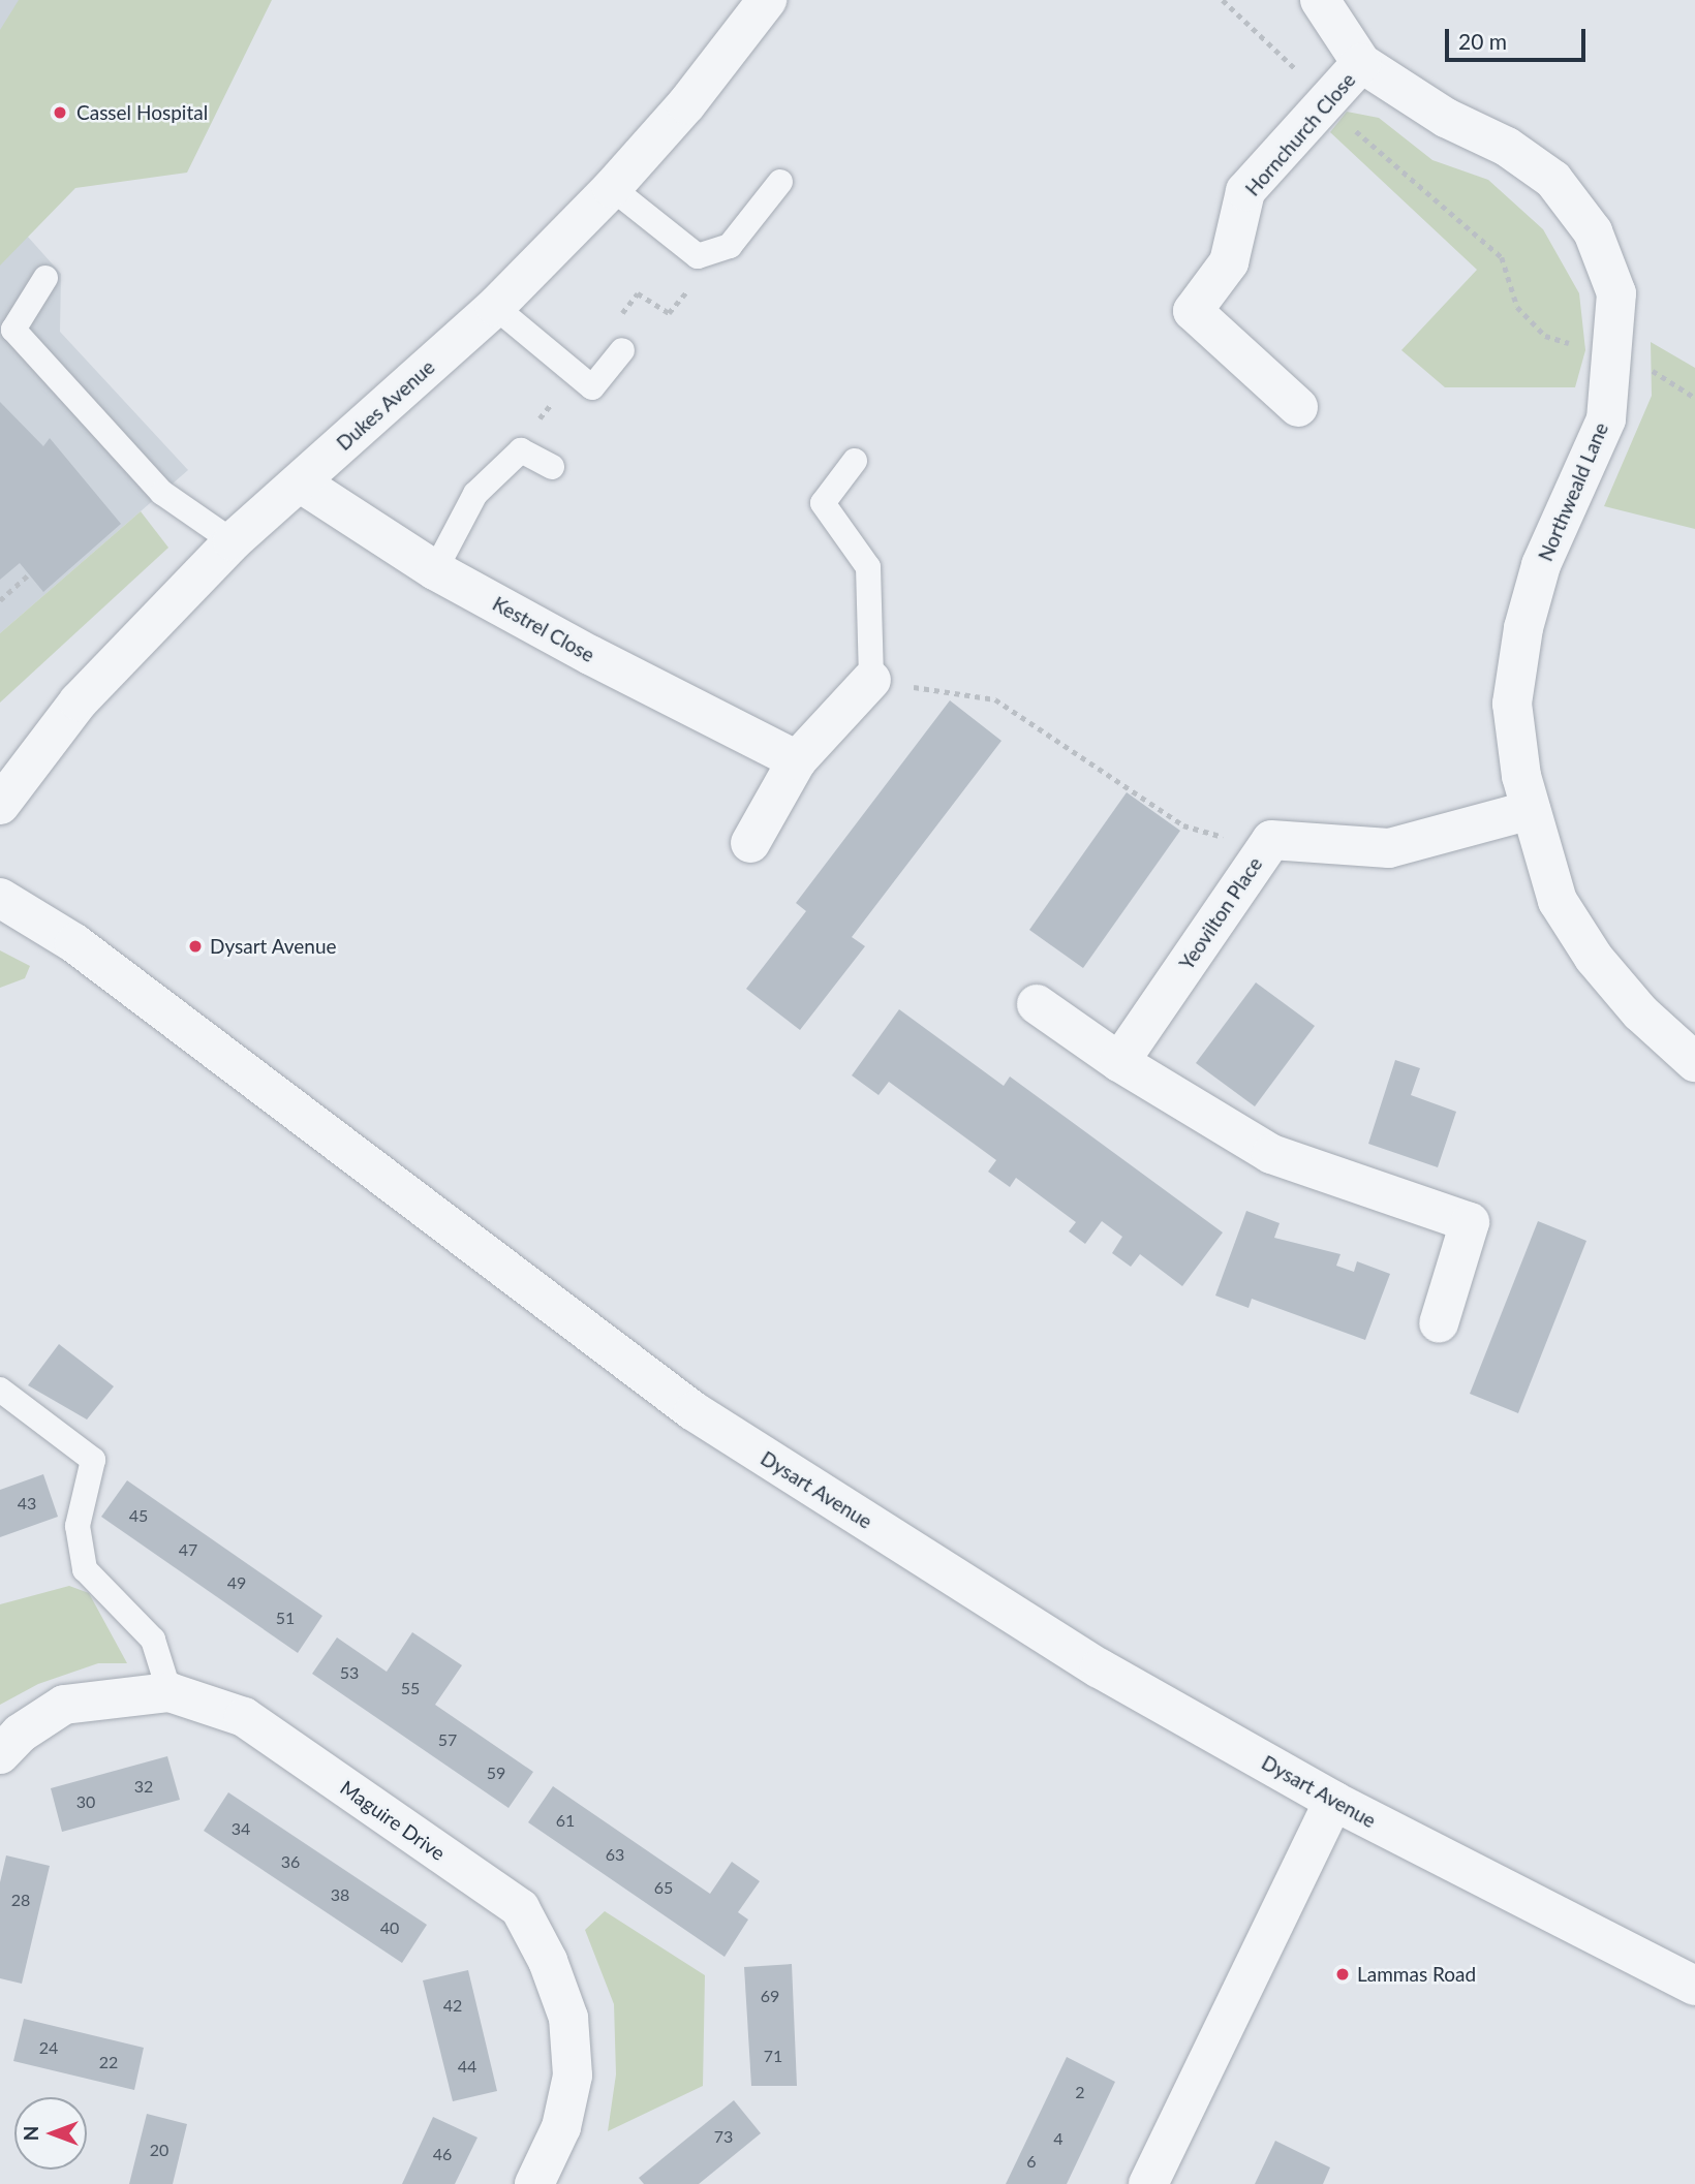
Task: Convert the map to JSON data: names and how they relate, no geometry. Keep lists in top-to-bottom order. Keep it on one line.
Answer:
{"streets":{"street":["Hornchurch Close","Dukes Avenue","Northweald Lane","Kestrel Close","Yeovilton Place","Dysart Avenue","Maguire Drive"]},"crossings":[["Hornchurch Close","Northweald Lane"],["Dukes Avenue","Kestrel Close"],["Northweald Lane","Yeovilton Place"]],"places":["Cassel Hospital","Dysart Avenue","Lammas Road"],"house_numbers":["43","45","47","49","51","53","55","57","59","32","30","61","34","63","36","65","38","28","40","69","42","24","71","22","44","2","73","4","20","46","6"],"scale_bar":"20 m","north":"left"}
